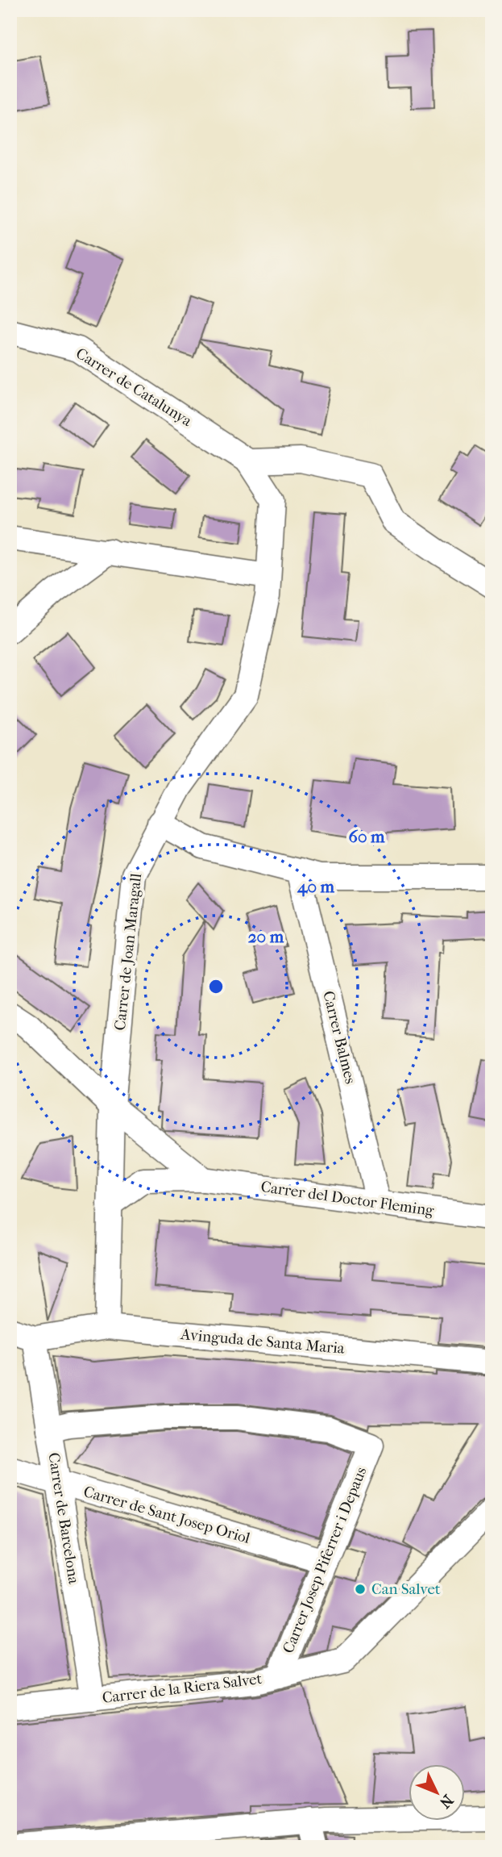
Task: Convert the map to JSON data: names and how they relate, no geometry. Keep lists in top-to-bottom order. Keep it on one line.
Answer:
{"streets":{"street":["Carrer de Catalunya","Carrer de Joan Maragall","Carrer Balmes","Carrer del Doctor Fleming","Avinguda de Santa Maria","Carrer de Sant Josep Oriol","Carrer de Barcelona","Carrer Josep Piferrer i Depaus","Carrer de la Riera Salvet"]},"crossings":[["Carrer de Catalunya","Carrer de Joan Maragall"],["Carrer de Joan Maragall","Carrer del Doctor Fleming"],["Carrer de Joan Maragall","Avinguda de Santa Maria"],["Carrer Balmes","Carrer del Doctor Fleming"],["Avinguda de Santa Maria","Carrer de Barcelona"],["Carrer de Sant Josep Oriol","Carrer de Barcelona"],["Carrer de Sant Josep Oriol","Carrer Josep Piferrer i Depaus"],["Carrer de Barcelona","Carrer Josep Piferrer i Depaus"],["Carrer de Barcelona","Carrer de la Riera Salvet"],["Carrer Josep Piferrer i Depaus","Carrer de la Riera Salvet"]],"places":["Can Salvet"],"north":"bottom right","rings":["60 m","40 m","20 m"]}
